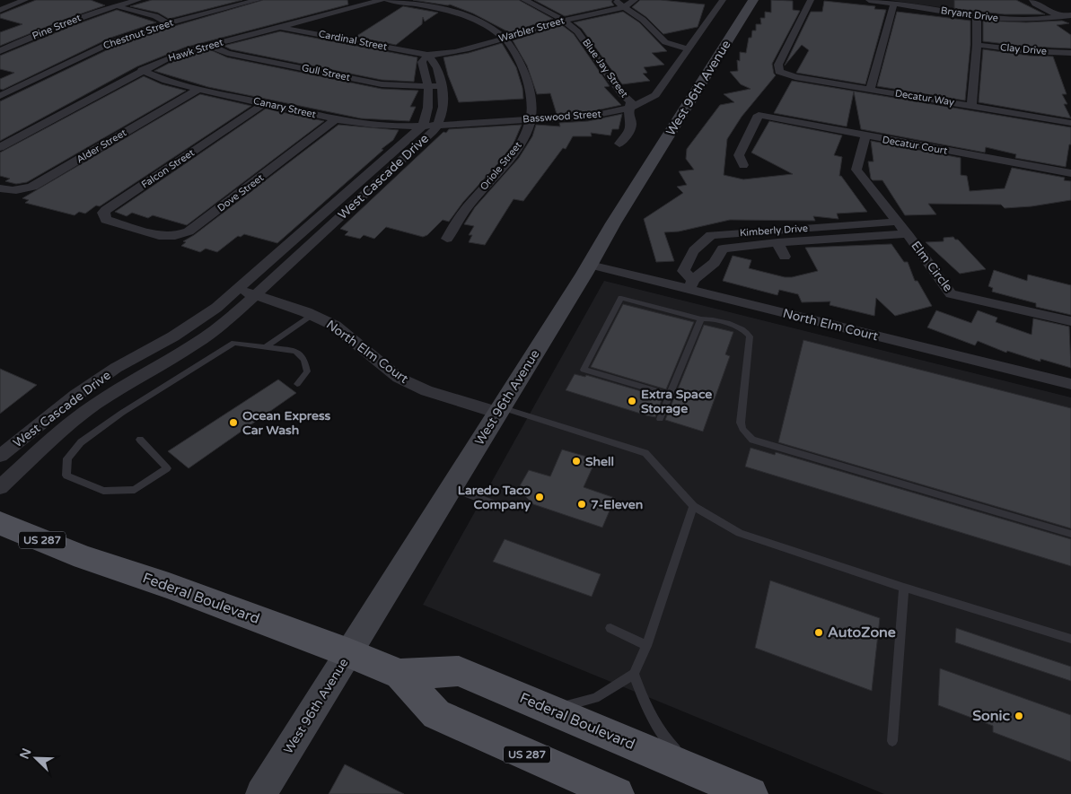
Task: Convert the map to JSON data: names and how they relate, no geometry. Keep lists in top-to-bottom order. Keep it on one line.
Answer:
{"streets":{"main road":["US 287","Federal Boulevard"],"street":["Bryant Drive","Pine Street","Warbler Street","Chestnut Street","Cardinal Street","Clay Drive","Hawk Street","Blue Jay Street","Gull Street","West 96th Avenue","Decatur Way","Canary Street","Basswood Street","Decatur Court","Alder Street","Oriole Street","Falcon Street","West Cascade Drive","Dove Street","Kimberly Drive","Elm Circle","North Elm Court"]},"crossings":[["Warbler Street","Cardinal Street"],["Warbler Street","Blue Jay Street"],["Warbler Street","Oriole Street"],["Warbler Street","West Cascade Drive"],["Cardinal Street","Hawk Street"],["Cardinal Street","West Cascade Drive"],["Hawk Street","Gull Street"],["Hawk Street","Canary Street"],["Blue Jay Street","Basswood Street"],["Gull Street","West Cascade Drive"],["West 96th Avenue","North Elm Court"],["West 96th Avenue","Federal Boulevard"],["Canary Street","Basswood Street"],["Canary Street","Alder Street"],["Canary Street","Falcon Street"],["Canary Street","West Cascade Drive"],["Canary Street","Dove Street"],["Basswood Street","Oriole Street"],["Basswood Street","West Cascade Drive"],["Decatur Court","Elm Circle"],["Falcon Street","Dove Street"],["West Cascade Drive","North Elm Court"],["Kimberly Drive","Elm Circle"],["Kimberly Drive","North Elm Court"]],"places":["Extra Space Storage","Ocean Express Car Wash","Shell","Laredo Taco Company","7-Eleven","AutoZone","Sonic"],"north":"top left"}
